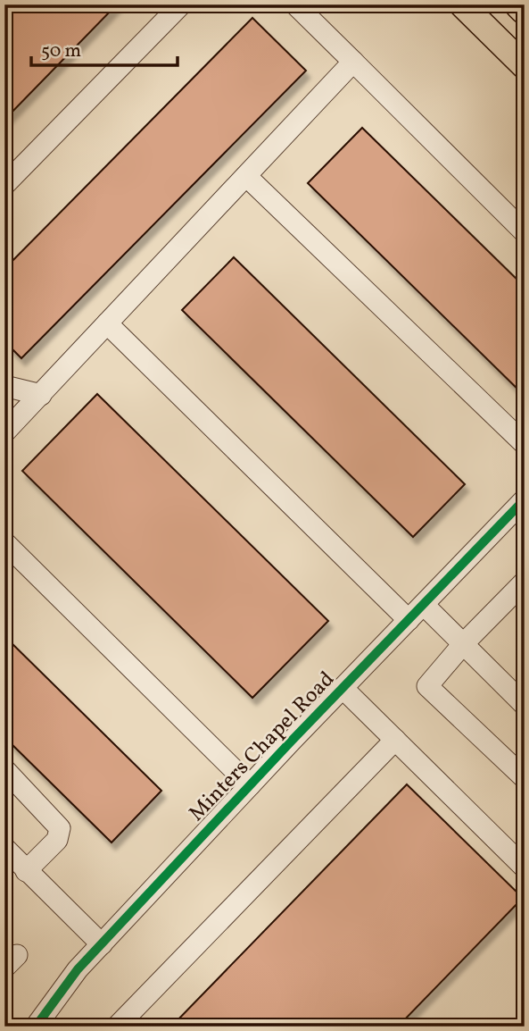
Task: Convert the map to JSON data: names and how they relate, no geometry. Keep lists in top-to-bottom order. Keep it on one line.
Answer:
{"streets":{"street":["Minters Chapel Road"]},"scale_bar":"50 m"}
